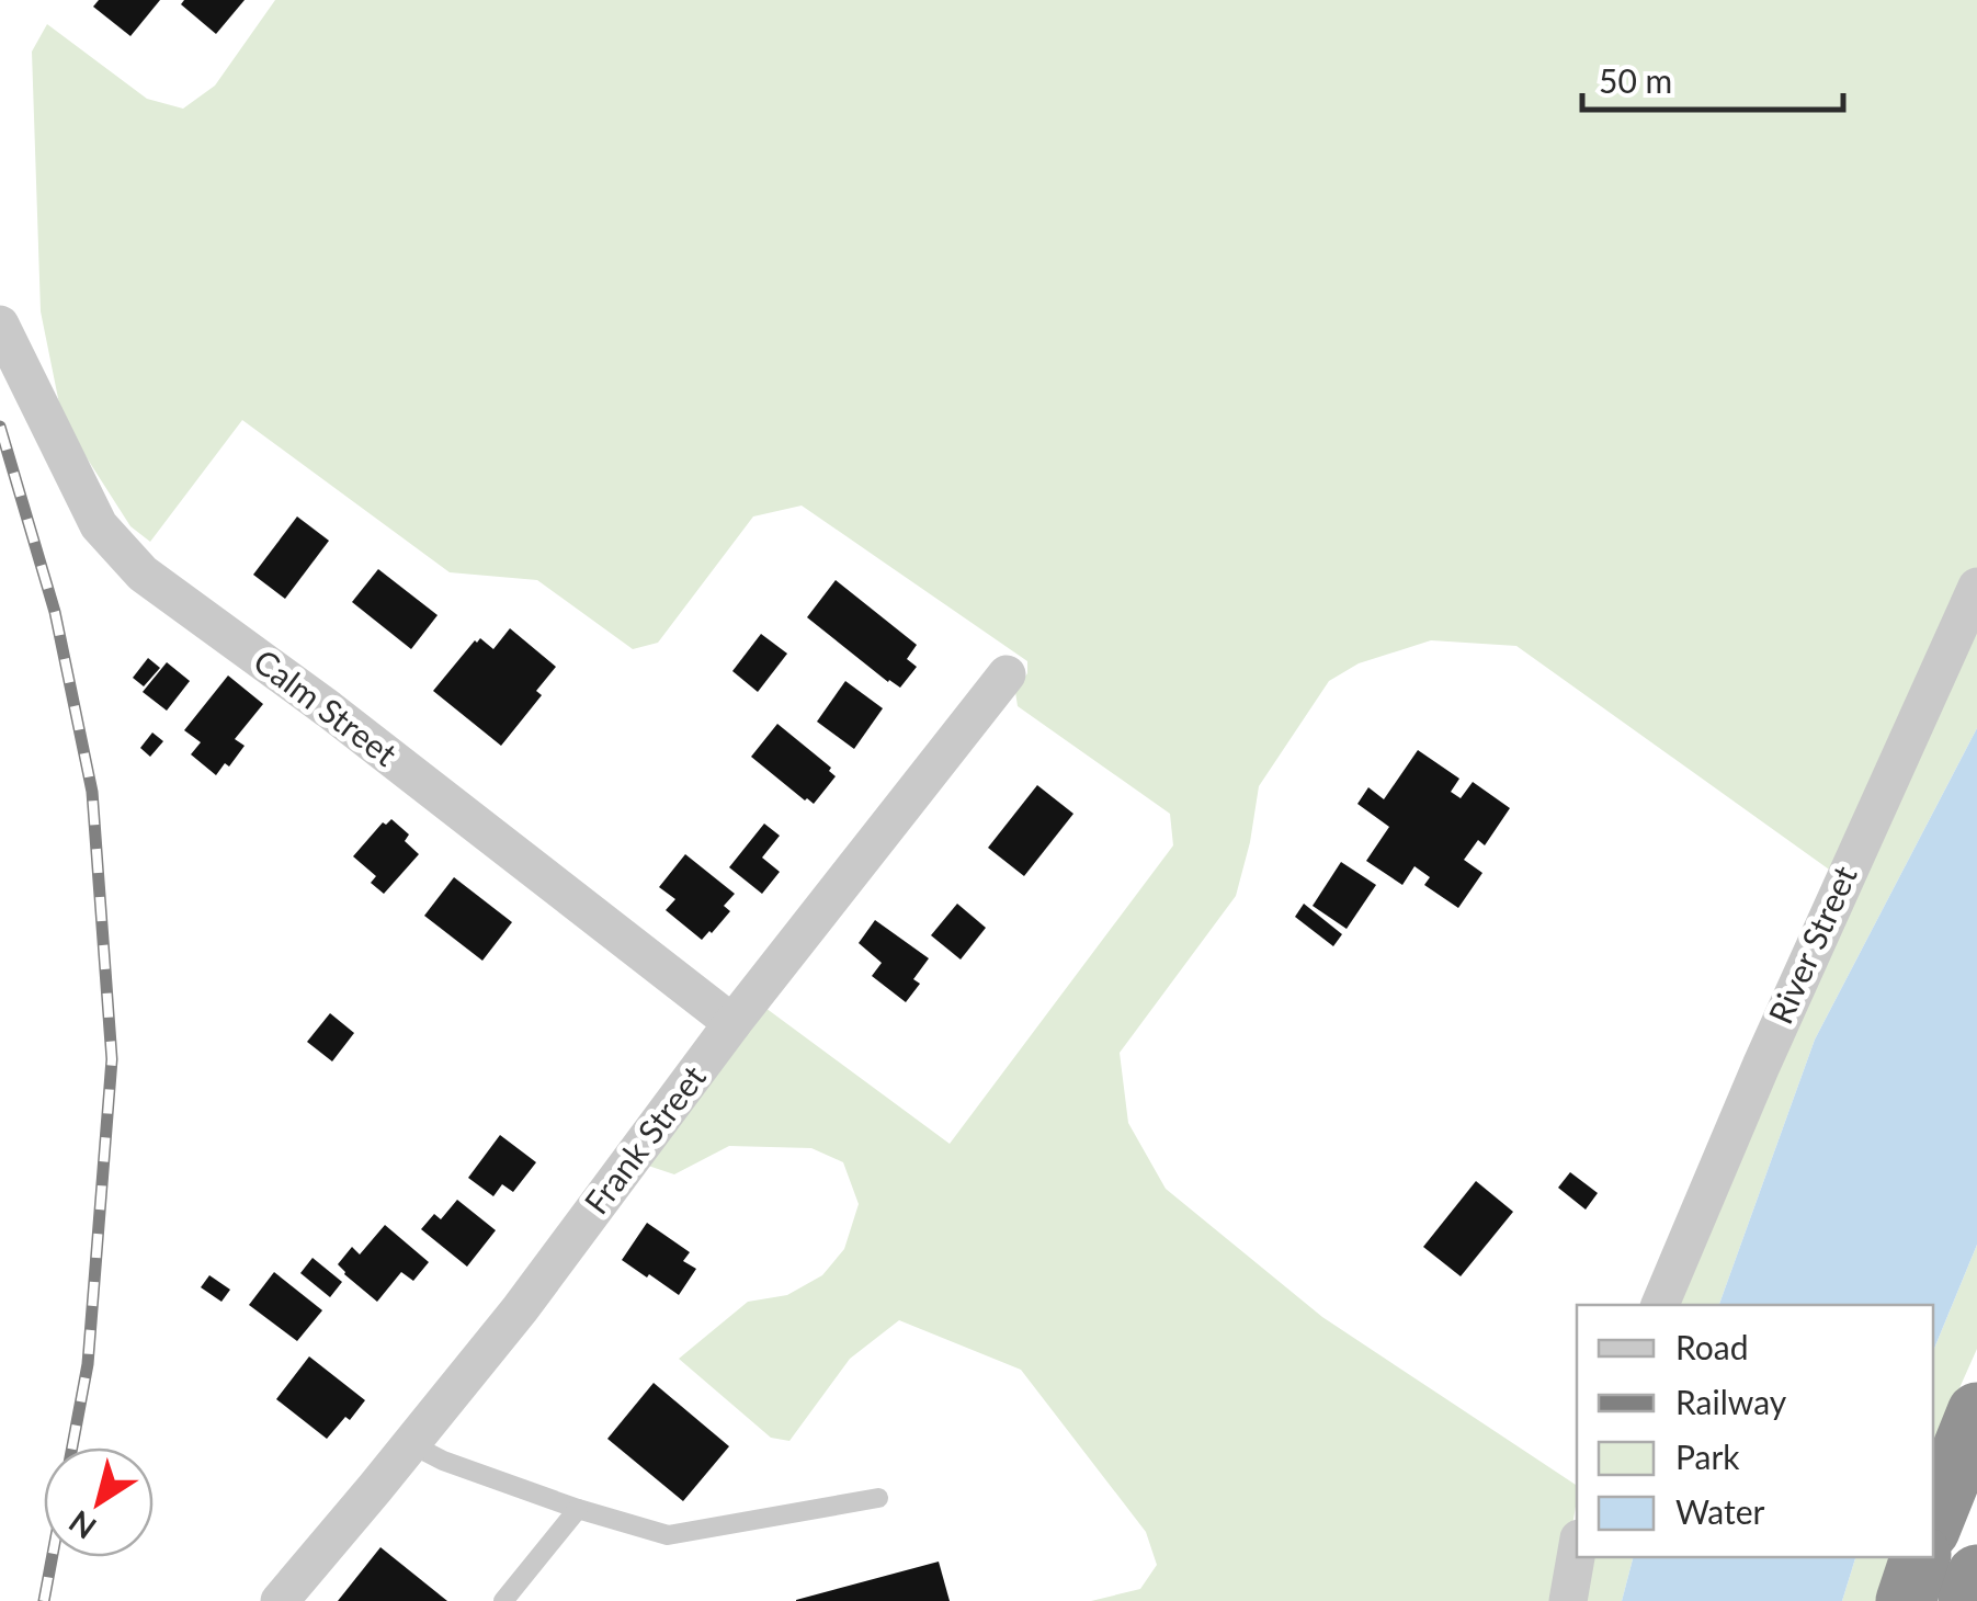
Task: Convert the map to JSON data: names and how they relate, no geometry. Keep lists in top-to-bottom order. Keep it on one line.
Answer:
{"streets":{"street":["Calm Street","River Street","Frank Street"]},"crossings":[["Calm Street","Frank Street"]],"legend":["Road","Railway","Park","Water"],"scale_bar":"50 m","north":"bottom left"}
